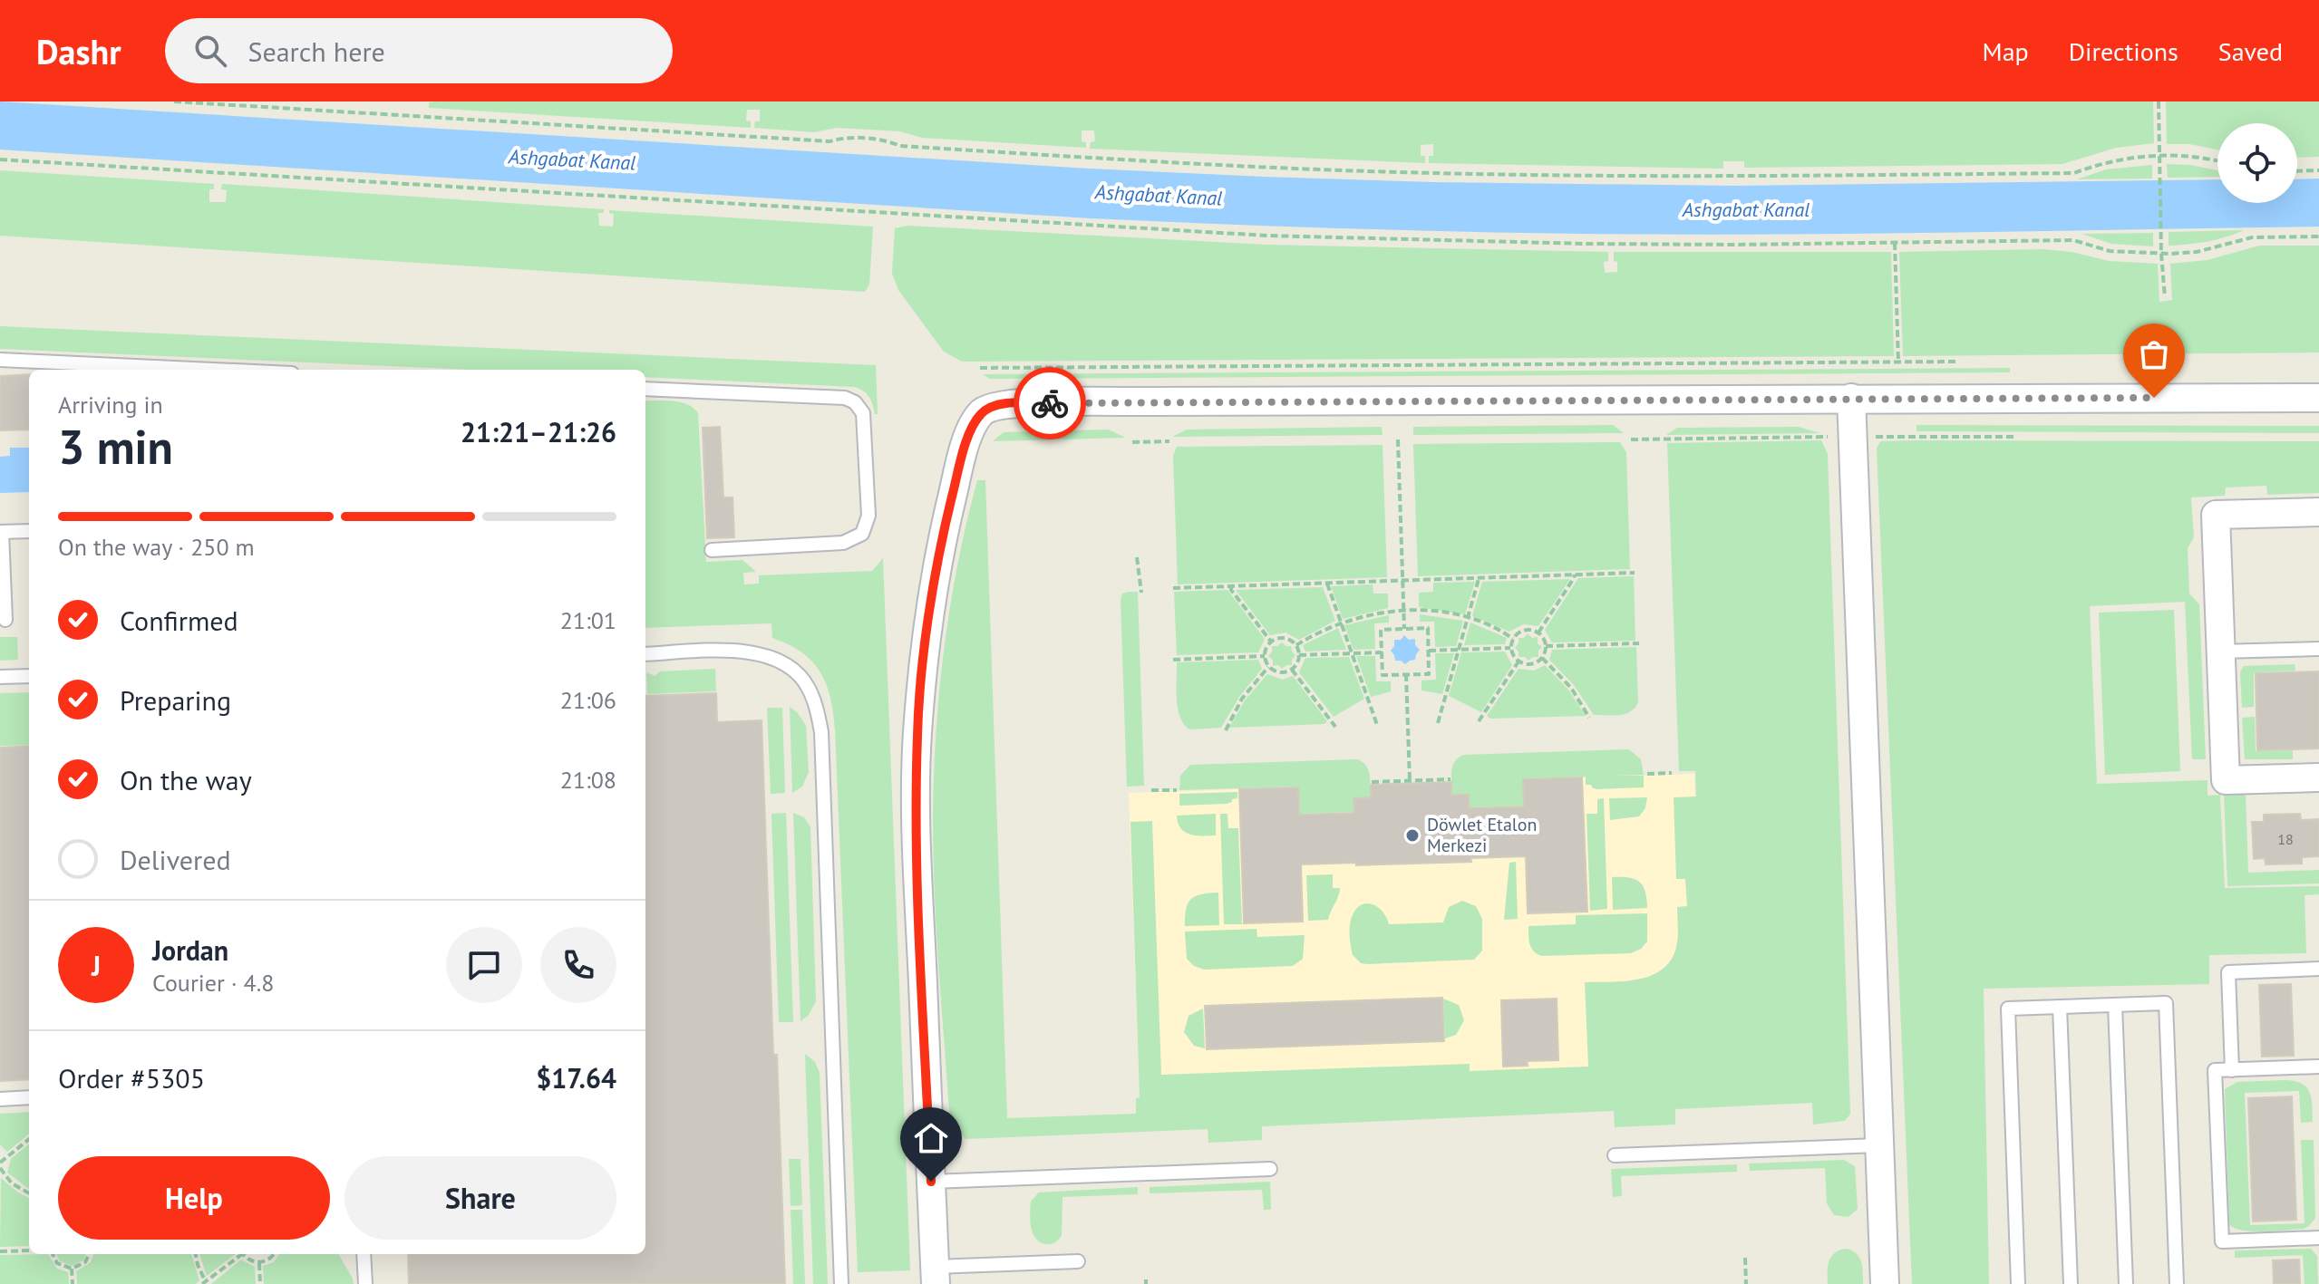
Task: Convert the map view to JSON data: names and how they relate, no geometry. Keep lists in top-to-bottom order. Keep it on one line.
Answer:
{"water":["Ashgabat Kanal"],"places":["Döwlet Etalon Merkezi"],"house_numbers":["18"],"page":{"header":"Dashr","search":"Search here","nav":["Map","Directions","Saved"],"heading":["3 min","Arriving in","21:21–21:26"],"panel":["Jordan","Courier · 4.8","Order #5305","$17.64"],"bar":"On the way · 250 m","list":[["Confirmed","21:01"],["Preparing","21:06"],["On the way","21:08"],"Delivered"],"round":"J","buttons":["Help","Share"]}}
